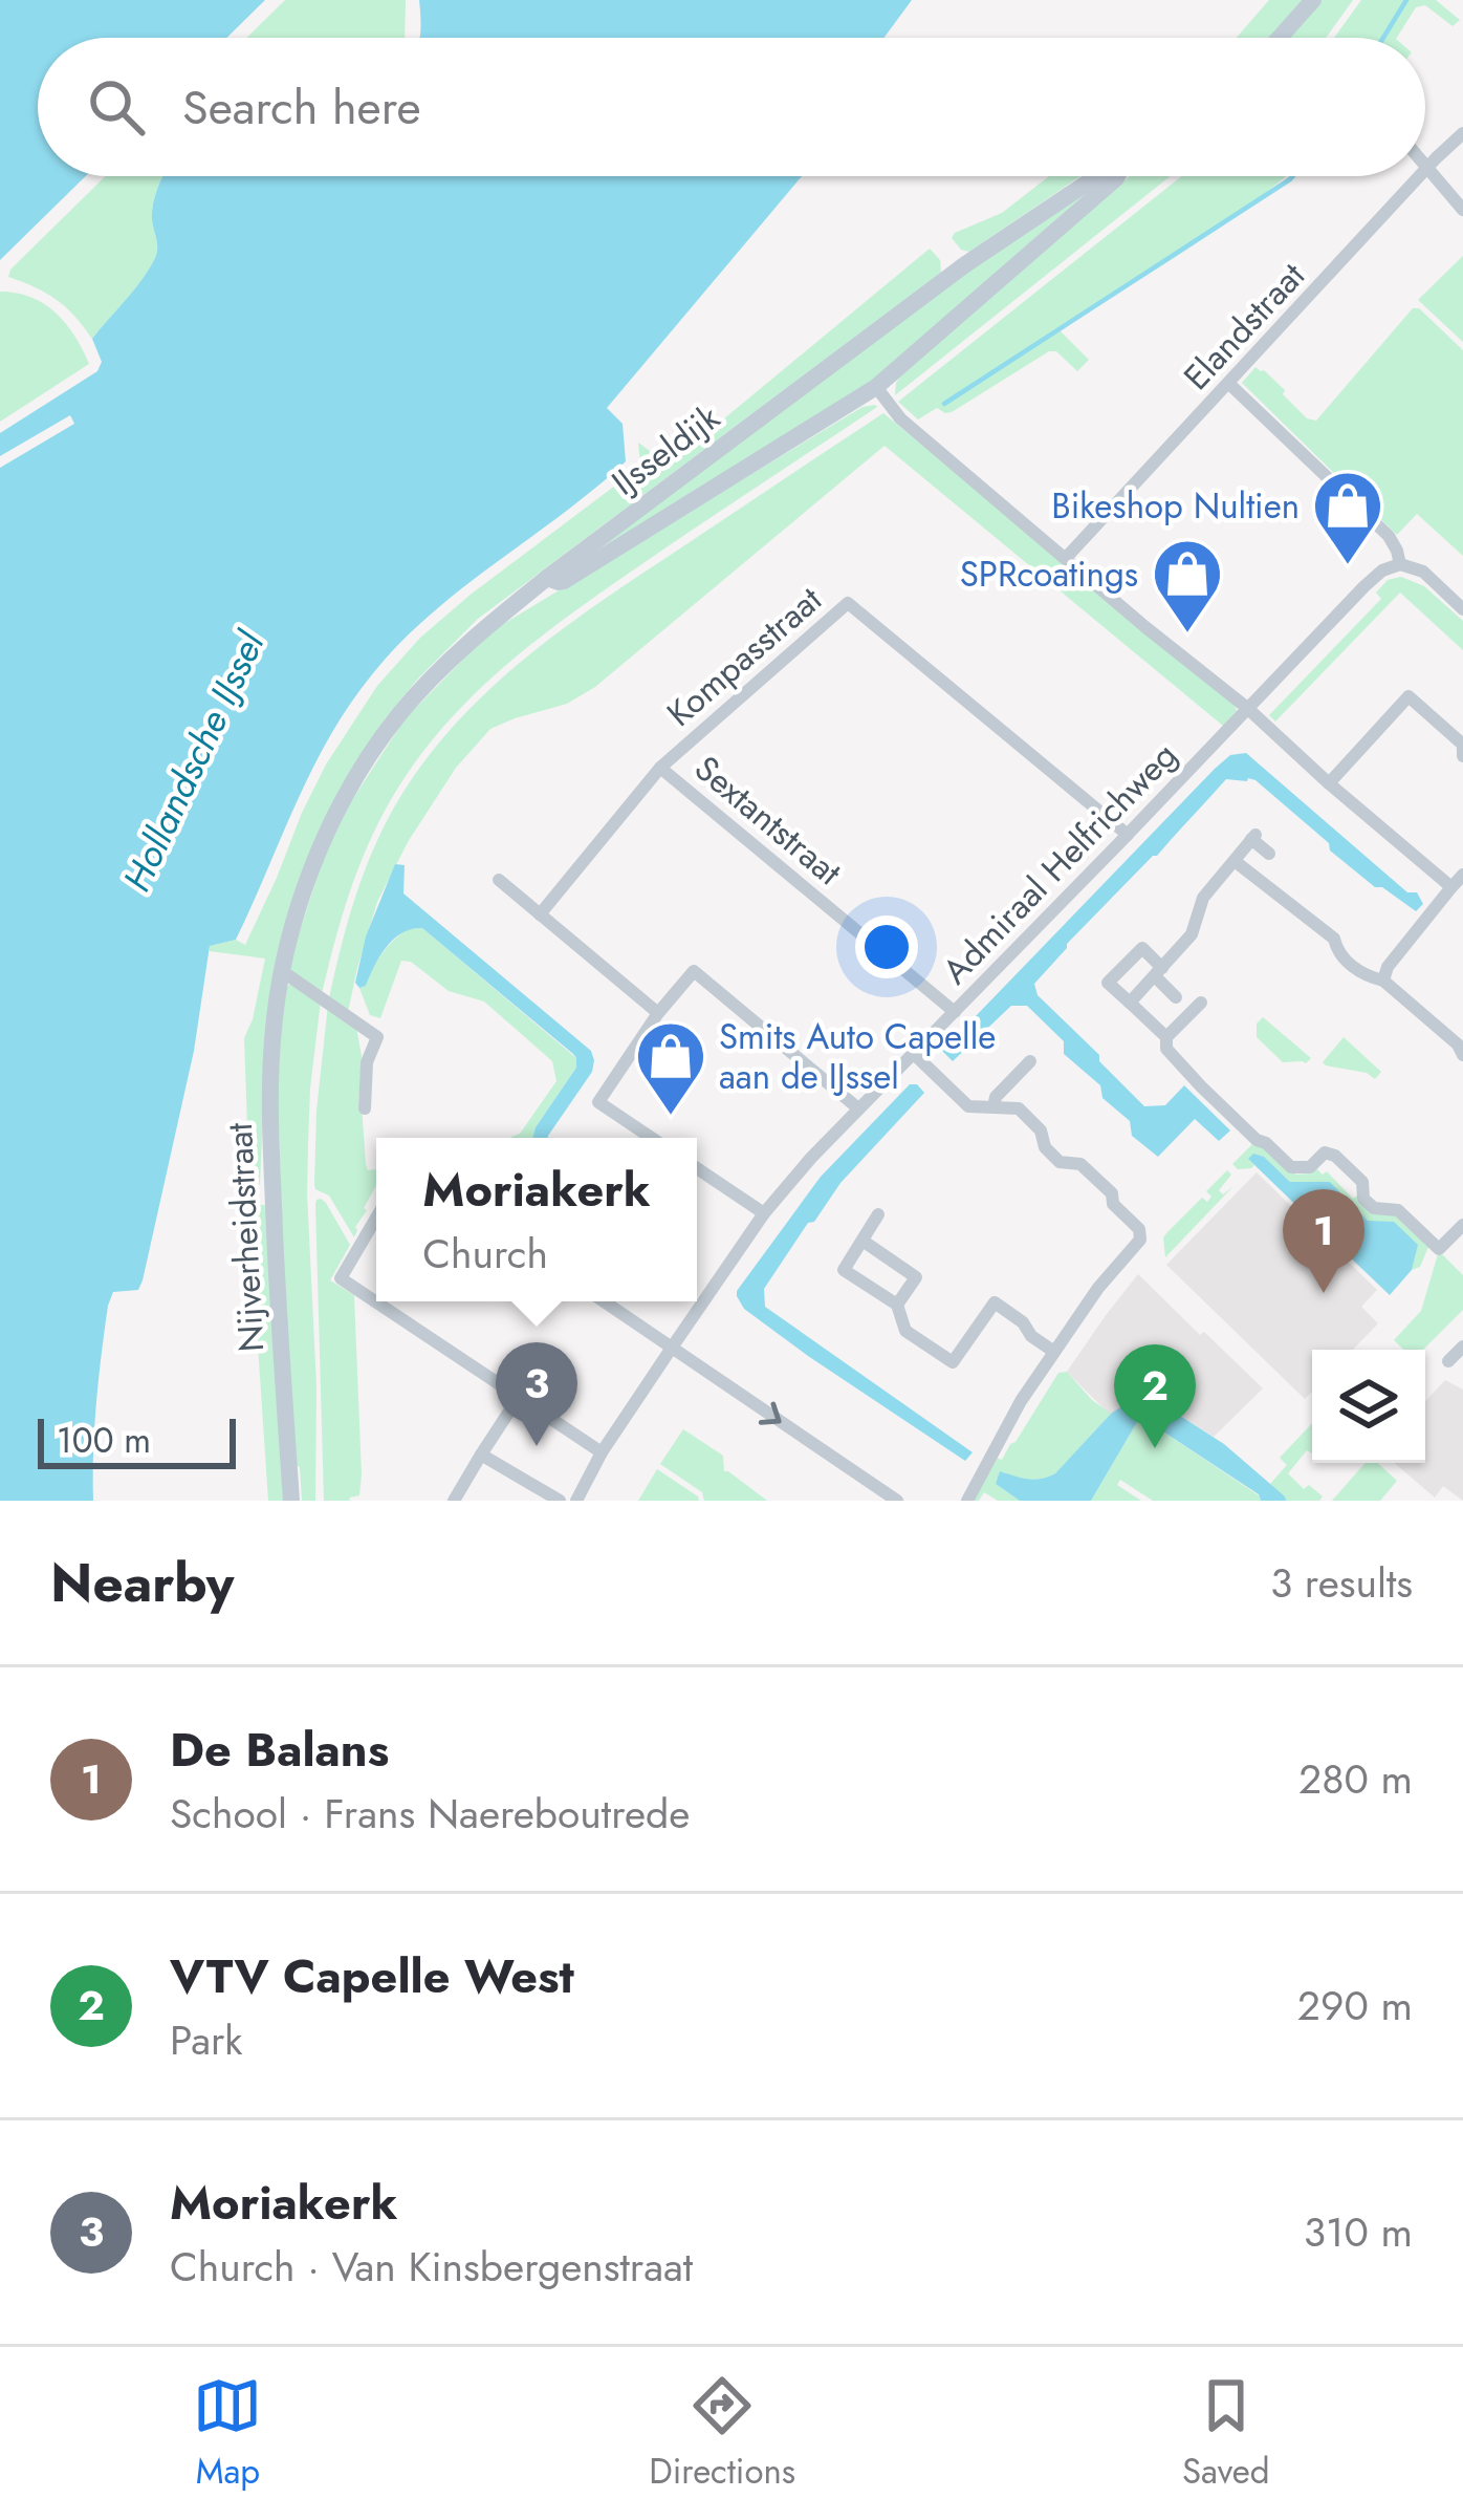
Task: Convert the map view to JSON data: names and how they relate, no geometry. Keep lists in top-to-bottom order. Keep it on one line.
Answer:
{"streets":{"street":["Elandstraat","IJsseldijk","Kompasstraat","Sextantstraat","Admiraal Helfrichweg","Nijverheidstraat"]},"crossings":[["IJsseldijk","Nijverheidstraat"],["Kompasstraat","Sextantstraat"],["Kompasstraat","Admiraal Helfrichweg"],["Sextantstraat","Admiraal Helfrichweg"]],"water":["Hollandsche IJssel"],"places":{"shop":["Bikeshop Nultien","SPRcoatings","Smits Auto Capelle aan de IJssel"]},"scale_bar":"100 m","page":{"search":"Search here","popup":["Moriakerk","Church"],"pins":["1","3","2"],"scale":"100 m","heading":["Nearby","3 results"],"list":[{"mark":"1","name":"De Balans","note":"School · Frans Naereboutrede","value":"280 m"},{"mark":"2","name":"VTV Capelle West","note":"Park","value":"290 m"},{"mark":"3","name":"Moriakerk","note":"Church · Van Kinsbergenstraat","value":"310 m"}],"nav":["Map","Directions","Saved"]}}
